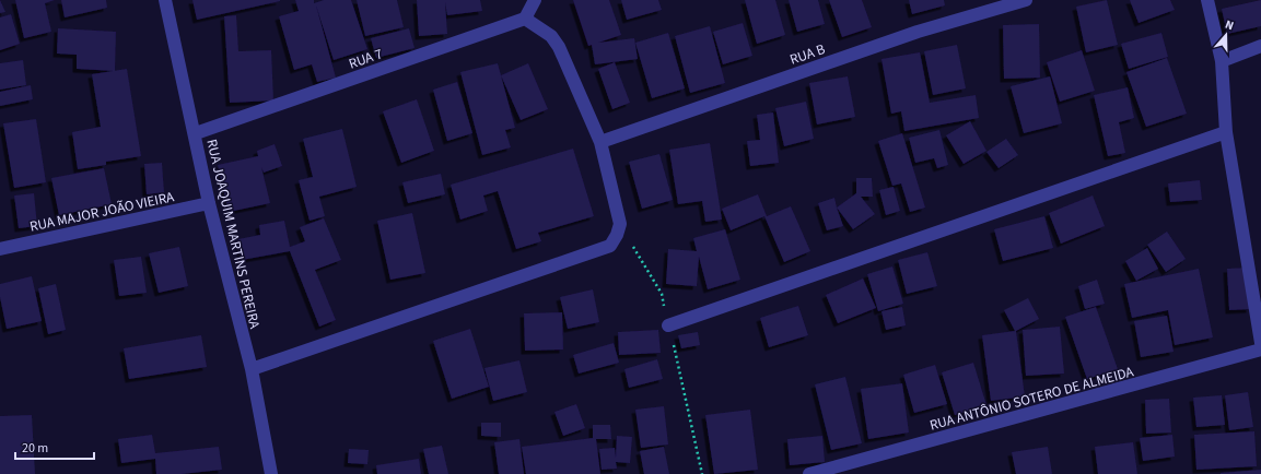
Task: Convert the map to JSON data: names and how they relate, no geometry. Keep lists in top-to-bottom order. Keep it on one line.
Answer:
{"streets":{"street":["RUA B","RUA 7","RUA MAJOR JOÃO VIEIRA","RUA JOAQUIM MARTINS PEREIRA","RUA ANTÔNIO SOTERO DE ALMEIDA"]},"crossings":[["RUA 7","RUA JOAQUIM MARTINS PEREIRA"],["RUA MAJOR JOÃO VIEIRA","RUA JOAQUIM MARTINS PEREIRA"]],"scale_bar":"20 m","north":"top"}
